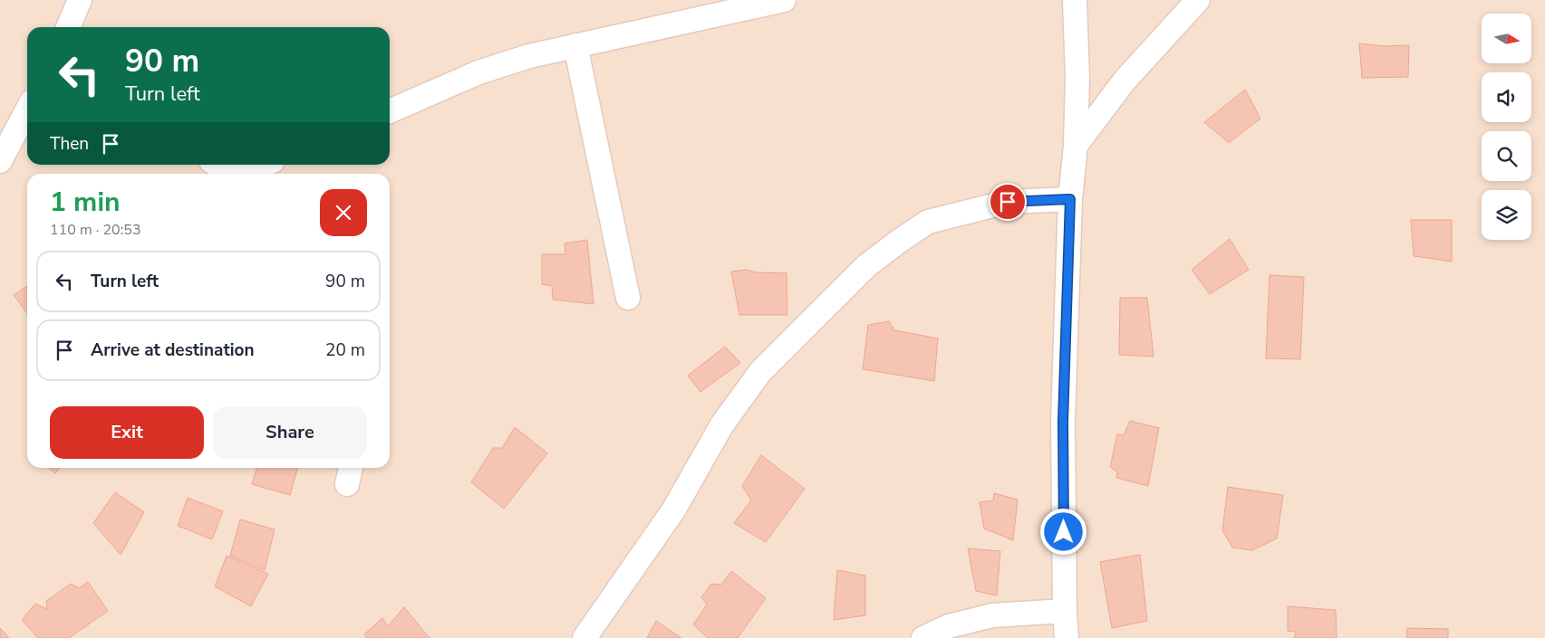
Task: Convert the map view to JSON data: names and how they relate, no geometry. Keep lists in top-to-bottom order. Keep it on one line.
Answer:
{"north":"right","page":{"turn":["90 m","Turn left"],"then":"Then","heading":["1 min","110 m · 20:53"],"list":[{"name":"Turn left","value":"90 m"},{"name":"Arrive at destination","value":"20 m"}],"buttons":["Exit","Share"]}}
